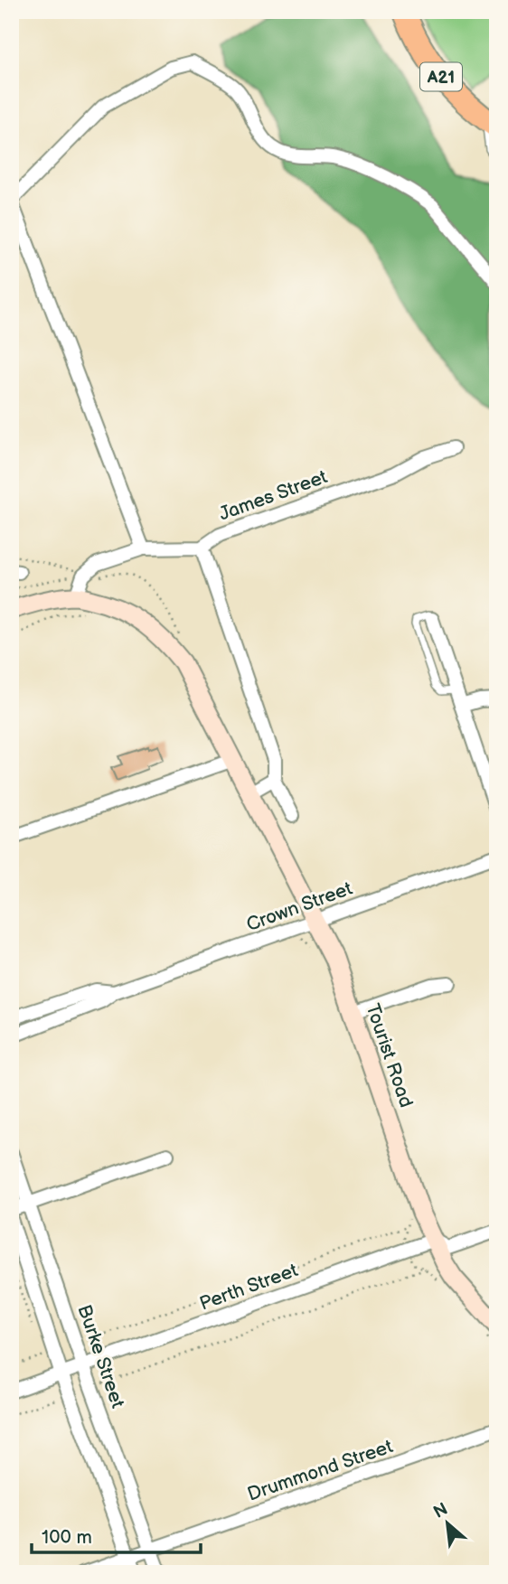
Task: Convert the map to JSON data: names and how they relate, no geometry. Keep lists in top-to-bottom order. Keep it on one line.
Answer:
{"streets":{"highway":["A21"],"street":["James Street","Crown Street","Tourist Road","Perth Street","Burke Street","Drummond Street"]},"crossings":[["James Street","Tourist Road"],["Crown Street","Tourist Road"],["Tourist Road","Perth Street"],["Perth Street","Burke Street"],["Burke Street","Drummond Street"]],"scale_bar":"100 m","north":"top left"}
